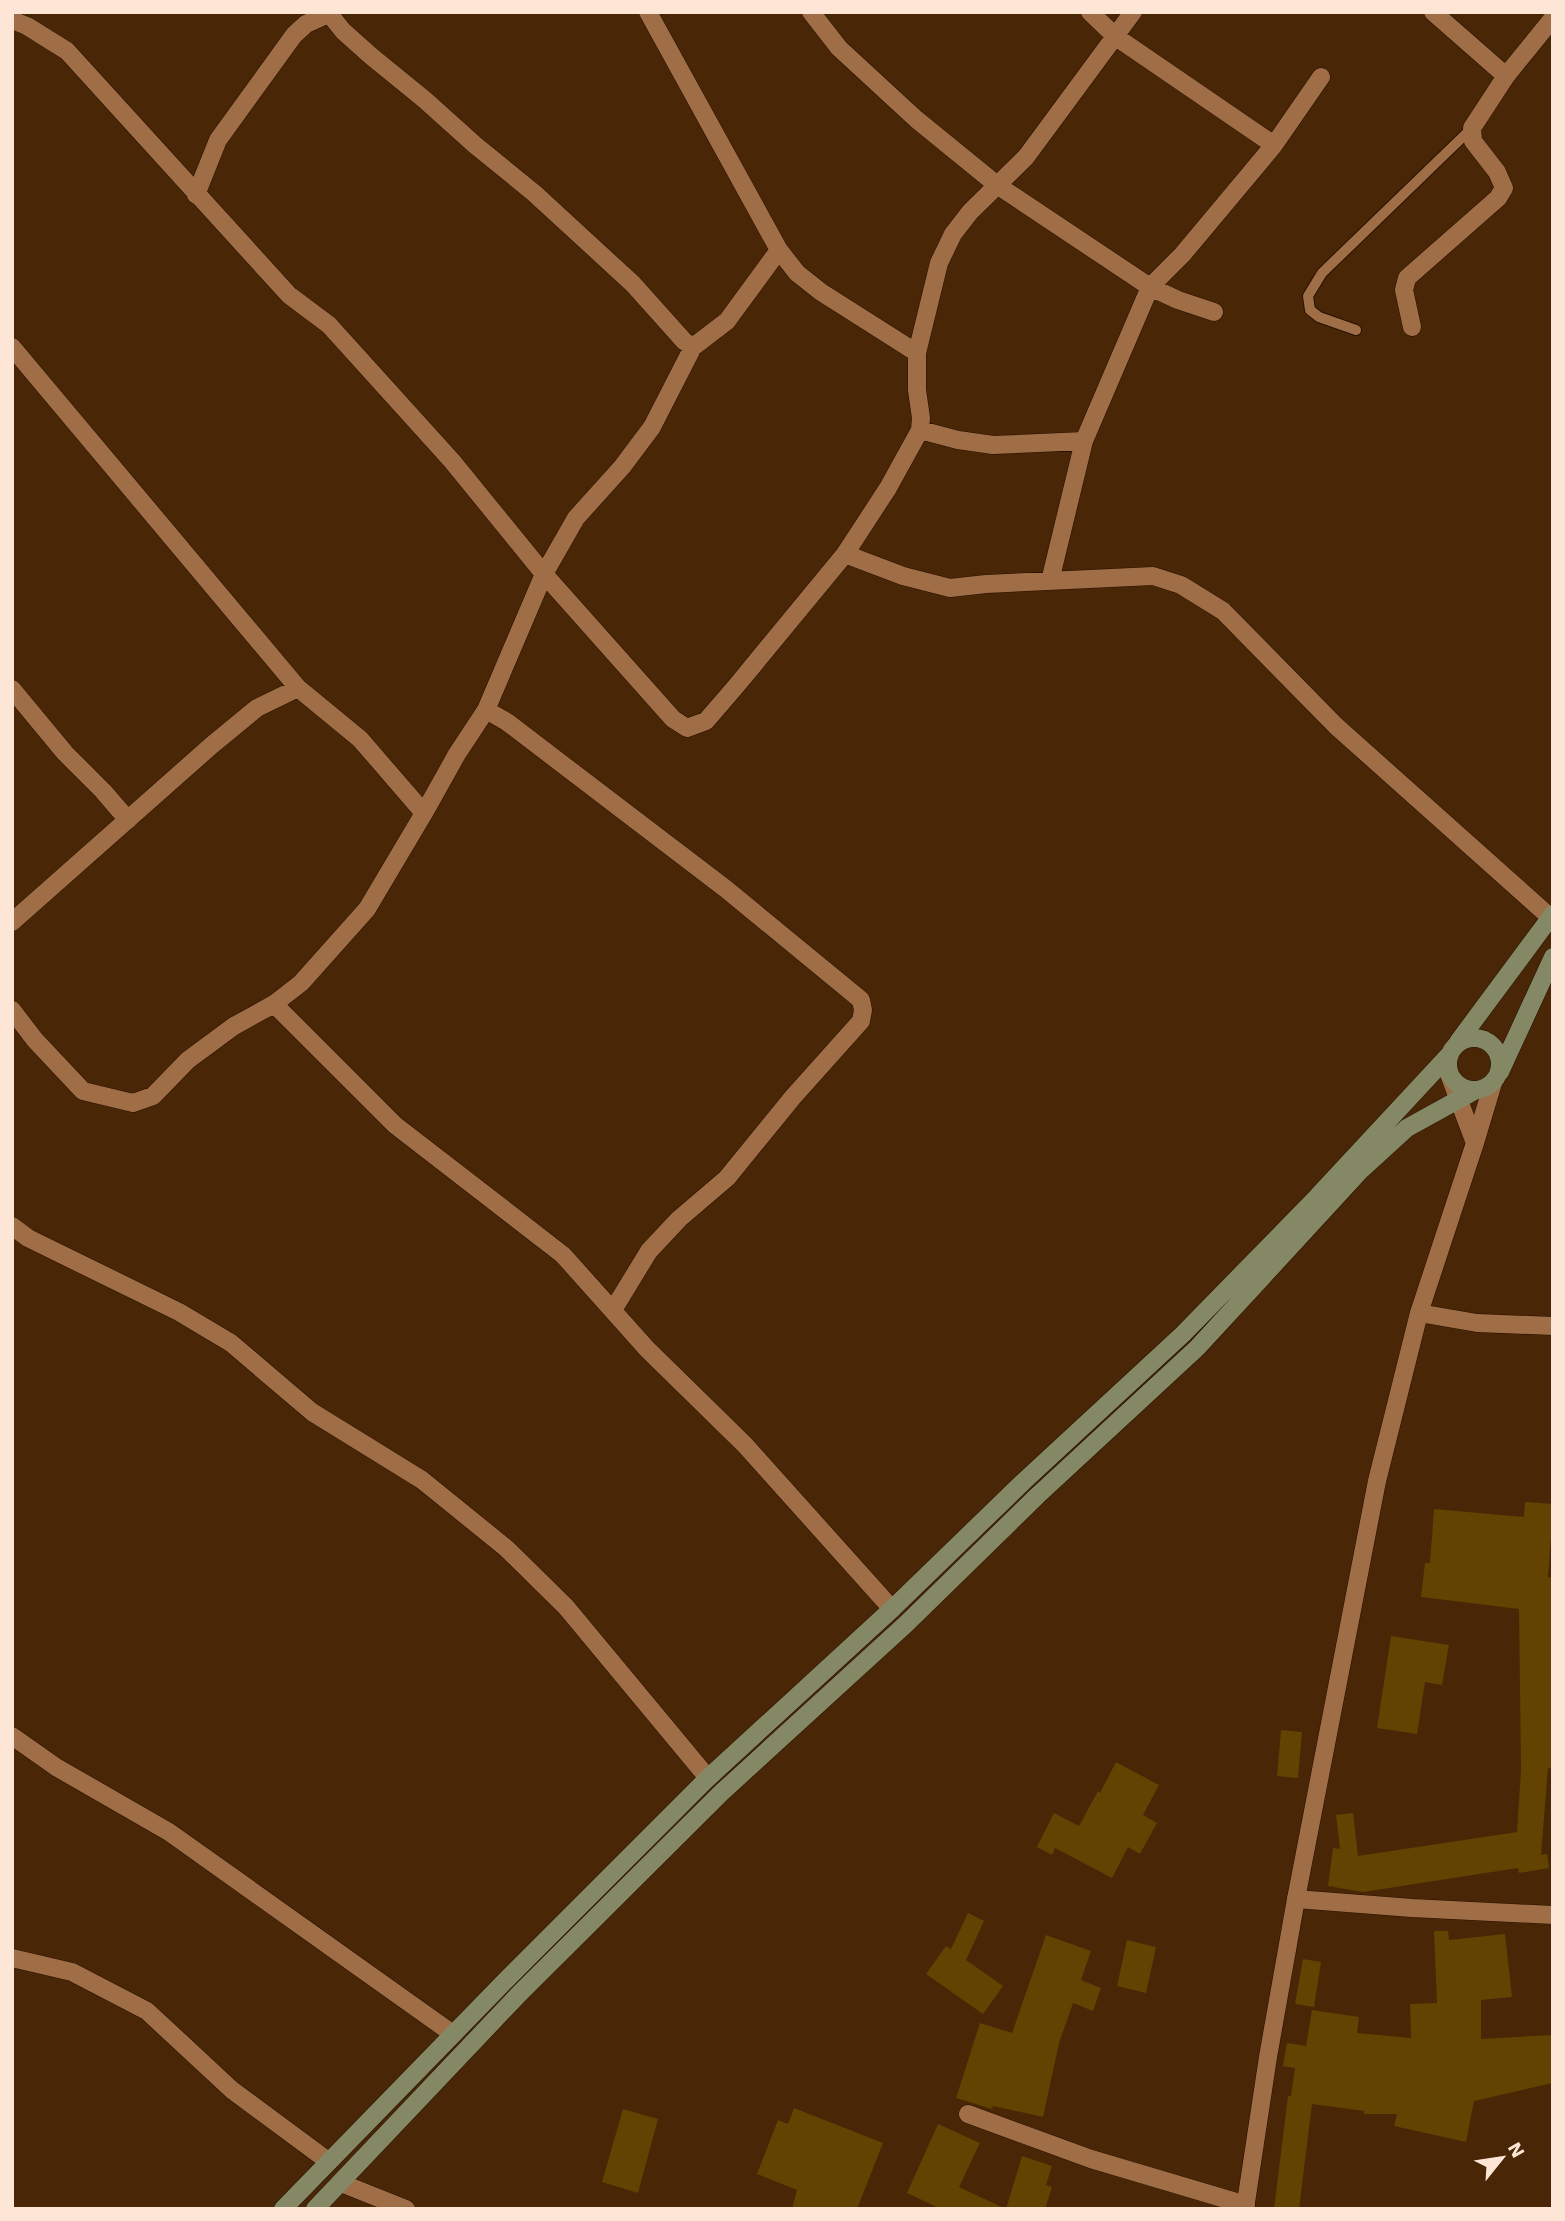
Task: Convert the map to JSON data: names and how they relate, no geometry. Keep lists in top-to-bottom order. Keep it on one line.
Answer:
{"north":"top right"}
